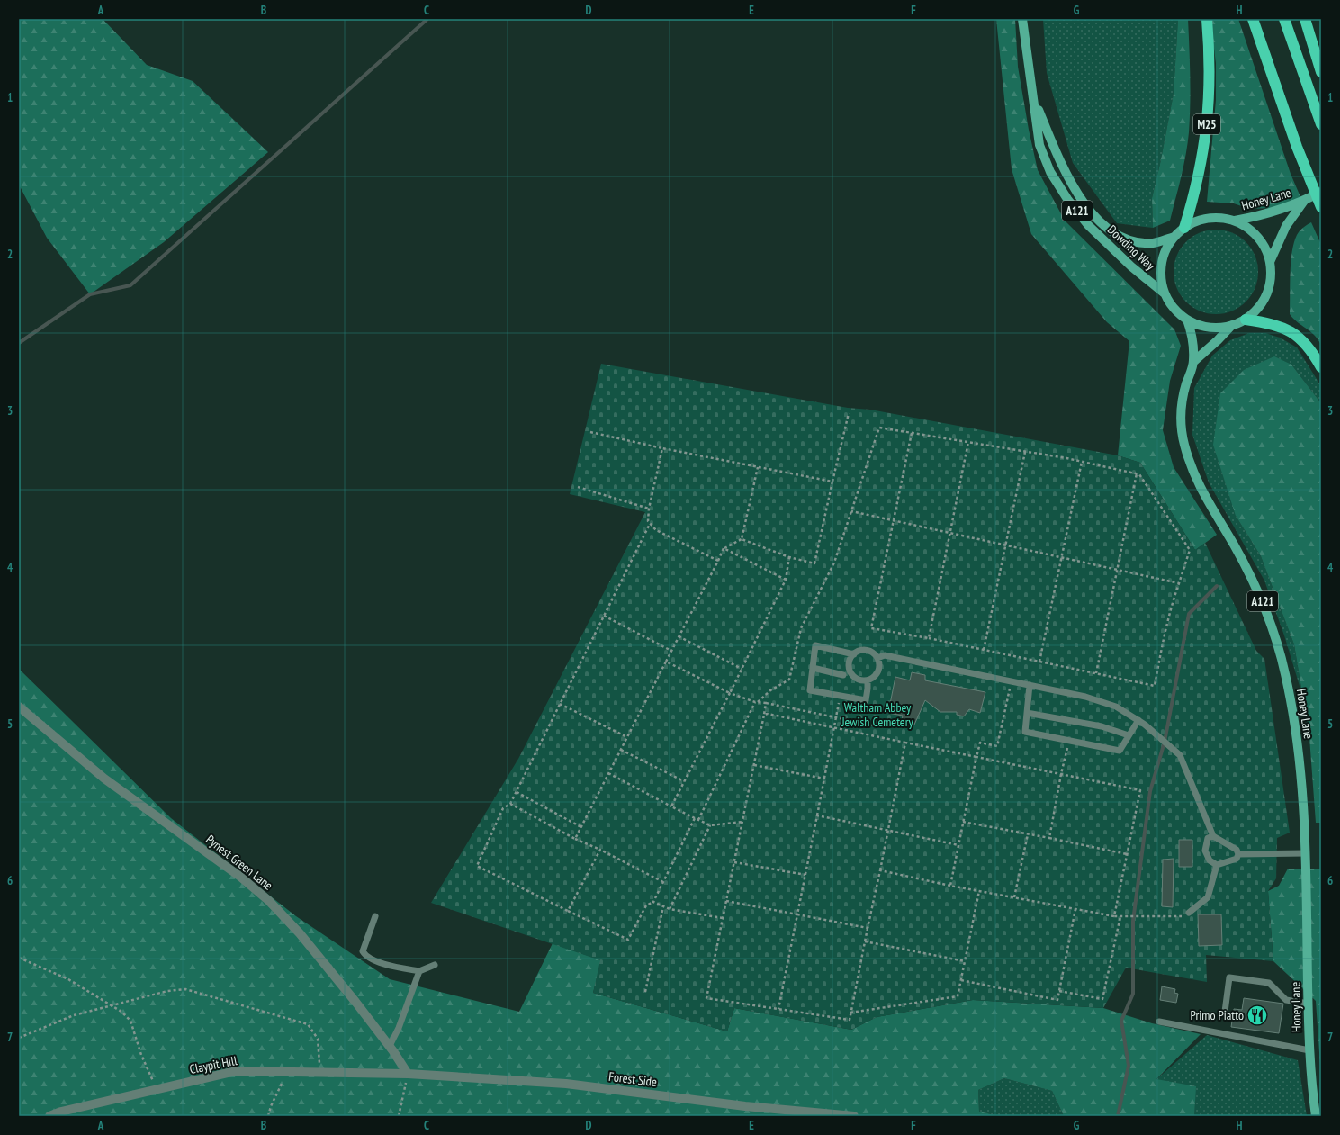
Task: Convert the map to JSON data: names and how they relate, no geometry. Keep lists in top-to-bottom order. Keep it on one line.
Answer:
{"streets":{"highway":["M25"],"main road":["Honey Lane","A121","Dowding Way"],"street":["Pynest Green Lane","Claypit Hill","Forest Side"]},"crossings":[["M25","Honey Lane"],["M25","Dowding Way"],["Honey Lane","Dowding Way"],["Pynest Green Lane","Claypit Hill"],["Pynest Green Lane","Forest Side"],["Claypit Hill","Forest Side"]],"parks":["Waltham Abbey Jewish Cemetery"],"places":{"restaurant":["Primo Piatto"]},"grid":{"columns":["A","B","C","D","E","F","G","H"],"rows":["1","2","3","4","5","6","7"]}}
